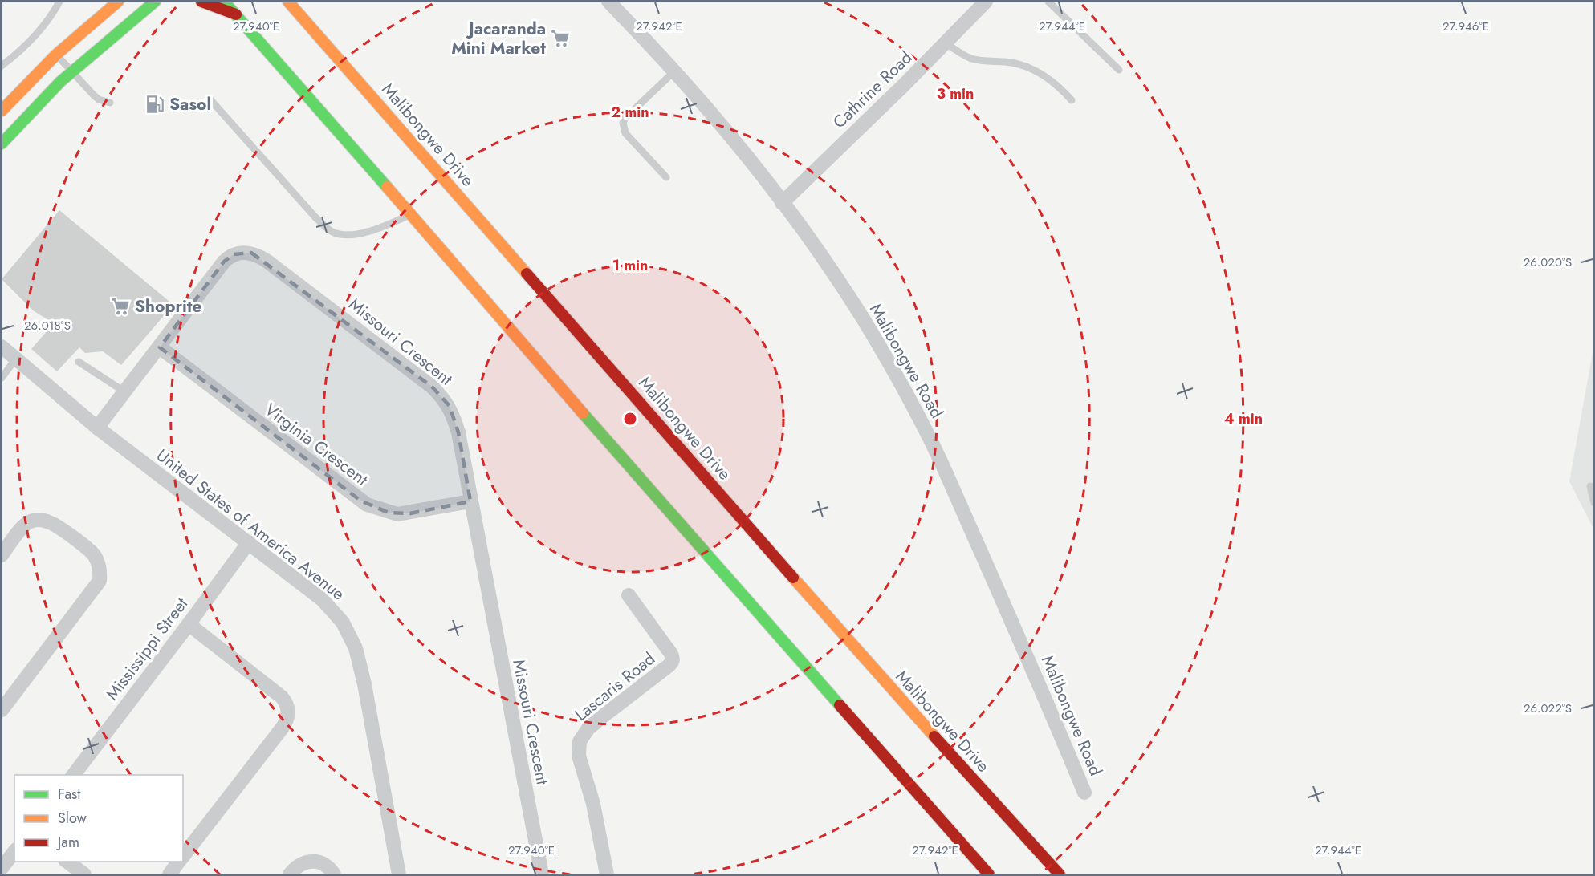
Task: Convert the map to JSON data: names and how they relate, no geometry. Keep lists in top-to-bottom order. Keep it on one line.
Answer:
{"streets":{"main road":["Malibongwe Drive"],"street":["Cathrine Road","Missouri Crescent","Malibongwe Road","Virginia Crescent","United States of America Avenue","Mississippi Street","Lascaris Road"]},"crossings":[["Cathrine Road","Malibongwe Road"],["Missouri Crescent","Virginia Crescent"],["Missouri Crescent","United States of America Avenue"],["United States of America Avenue","Mississippi Street"]],"places":{"supermarket":["Jacaranda Mini Market","Shoprite"],"fuel station":["Sasol"]},"legend":["Fast","Slow","Jam"],"coordinates":["27.940°E","27.942°E","27.944°E","27.946°E","26.020°S","26.018°S","26.022°S"],"rings":["3 min","2 min","1 min","4 min"]}
